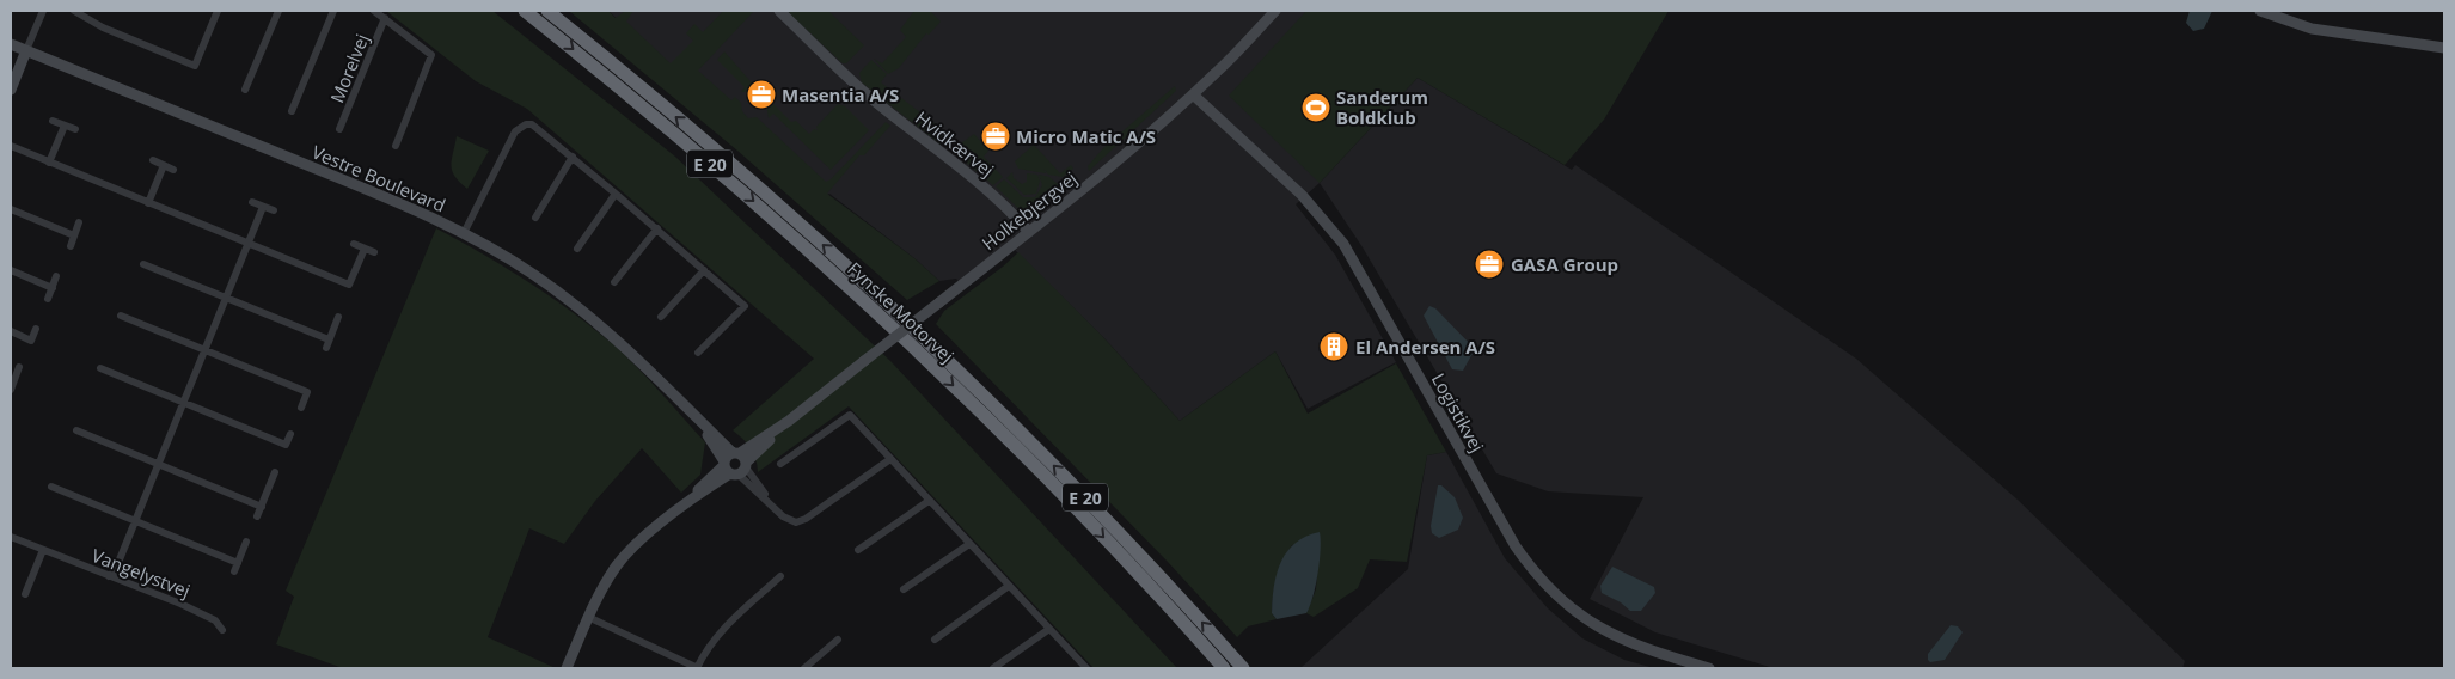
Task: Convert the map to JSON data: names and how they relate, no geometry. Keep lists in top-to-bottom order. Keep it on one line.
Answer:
{"streets":{"highway":["E 20","Fynske Motorvej"],"street":["Morelvej","Hvidkærvej","Vestre Boulevard","Holkebjergvej","Logistikvej","Vangelystvej"]},"crossings":[["Hvidkærvej","Holkebjergvej"],["Vestre Boulevard","Holkebjergvej"],["Holkebjergvej","Logistikvej"]],"places":{"office":["Masentia A/S","Micro Matic A/S","GASA Group"],"sports":["Sanderum Boldklub"],"building":["El Andersen A/S"]}}
